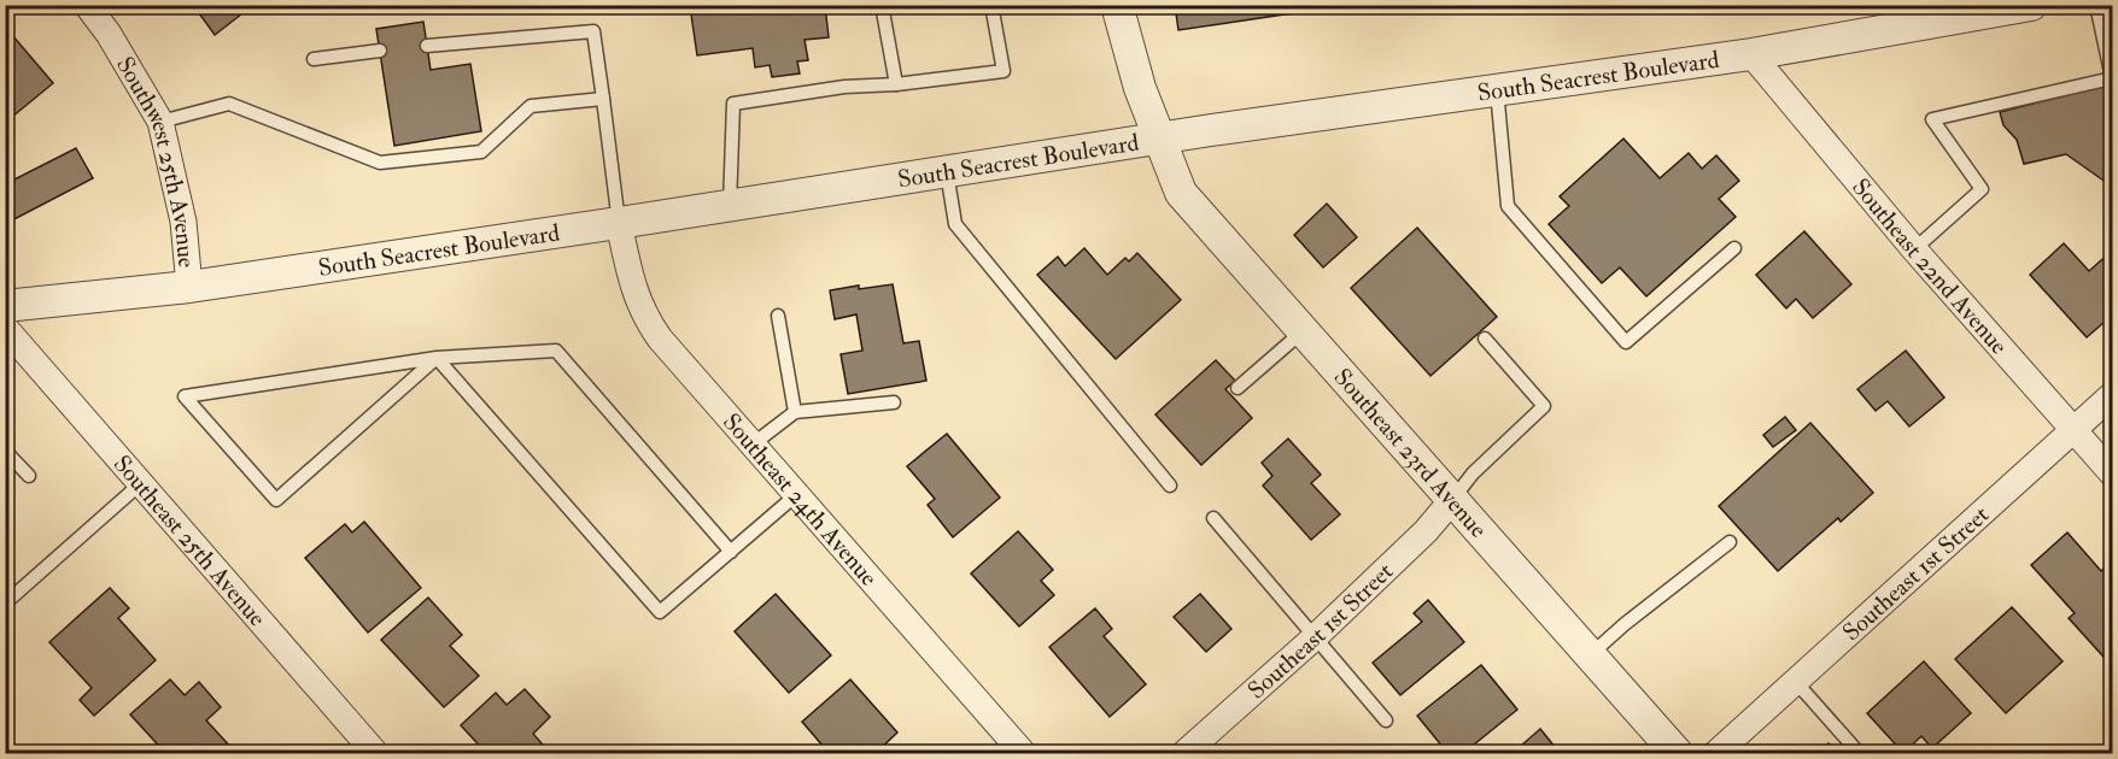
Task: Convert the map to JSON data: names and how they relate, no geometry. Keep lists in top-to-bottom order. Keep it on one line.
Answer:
{"streets":{"street":["South Seacrest Boulevard","Southwest 25th Avenue","Southeast 22nd Avenue","Southeast 23rd Avenue","Southeast 24th Avenue","Southeast 25th Avenue","Southeast 1st Street"]},"crossings":[["South Seacrest Boulevard","Southwest 25th Avenue"],["South Seacrest Boulevard","Southeast 22nd Avenue"],["South Seacrest Boulevard","Southeast 23rd Avenue"],["South Seacrest Boulevard","Southeast 24th Avenue"],["Southeast 22nd Avenue","Southeast 1st Street"],["Southeast 23rd Avenue","Southeast 1st Street"]]}
